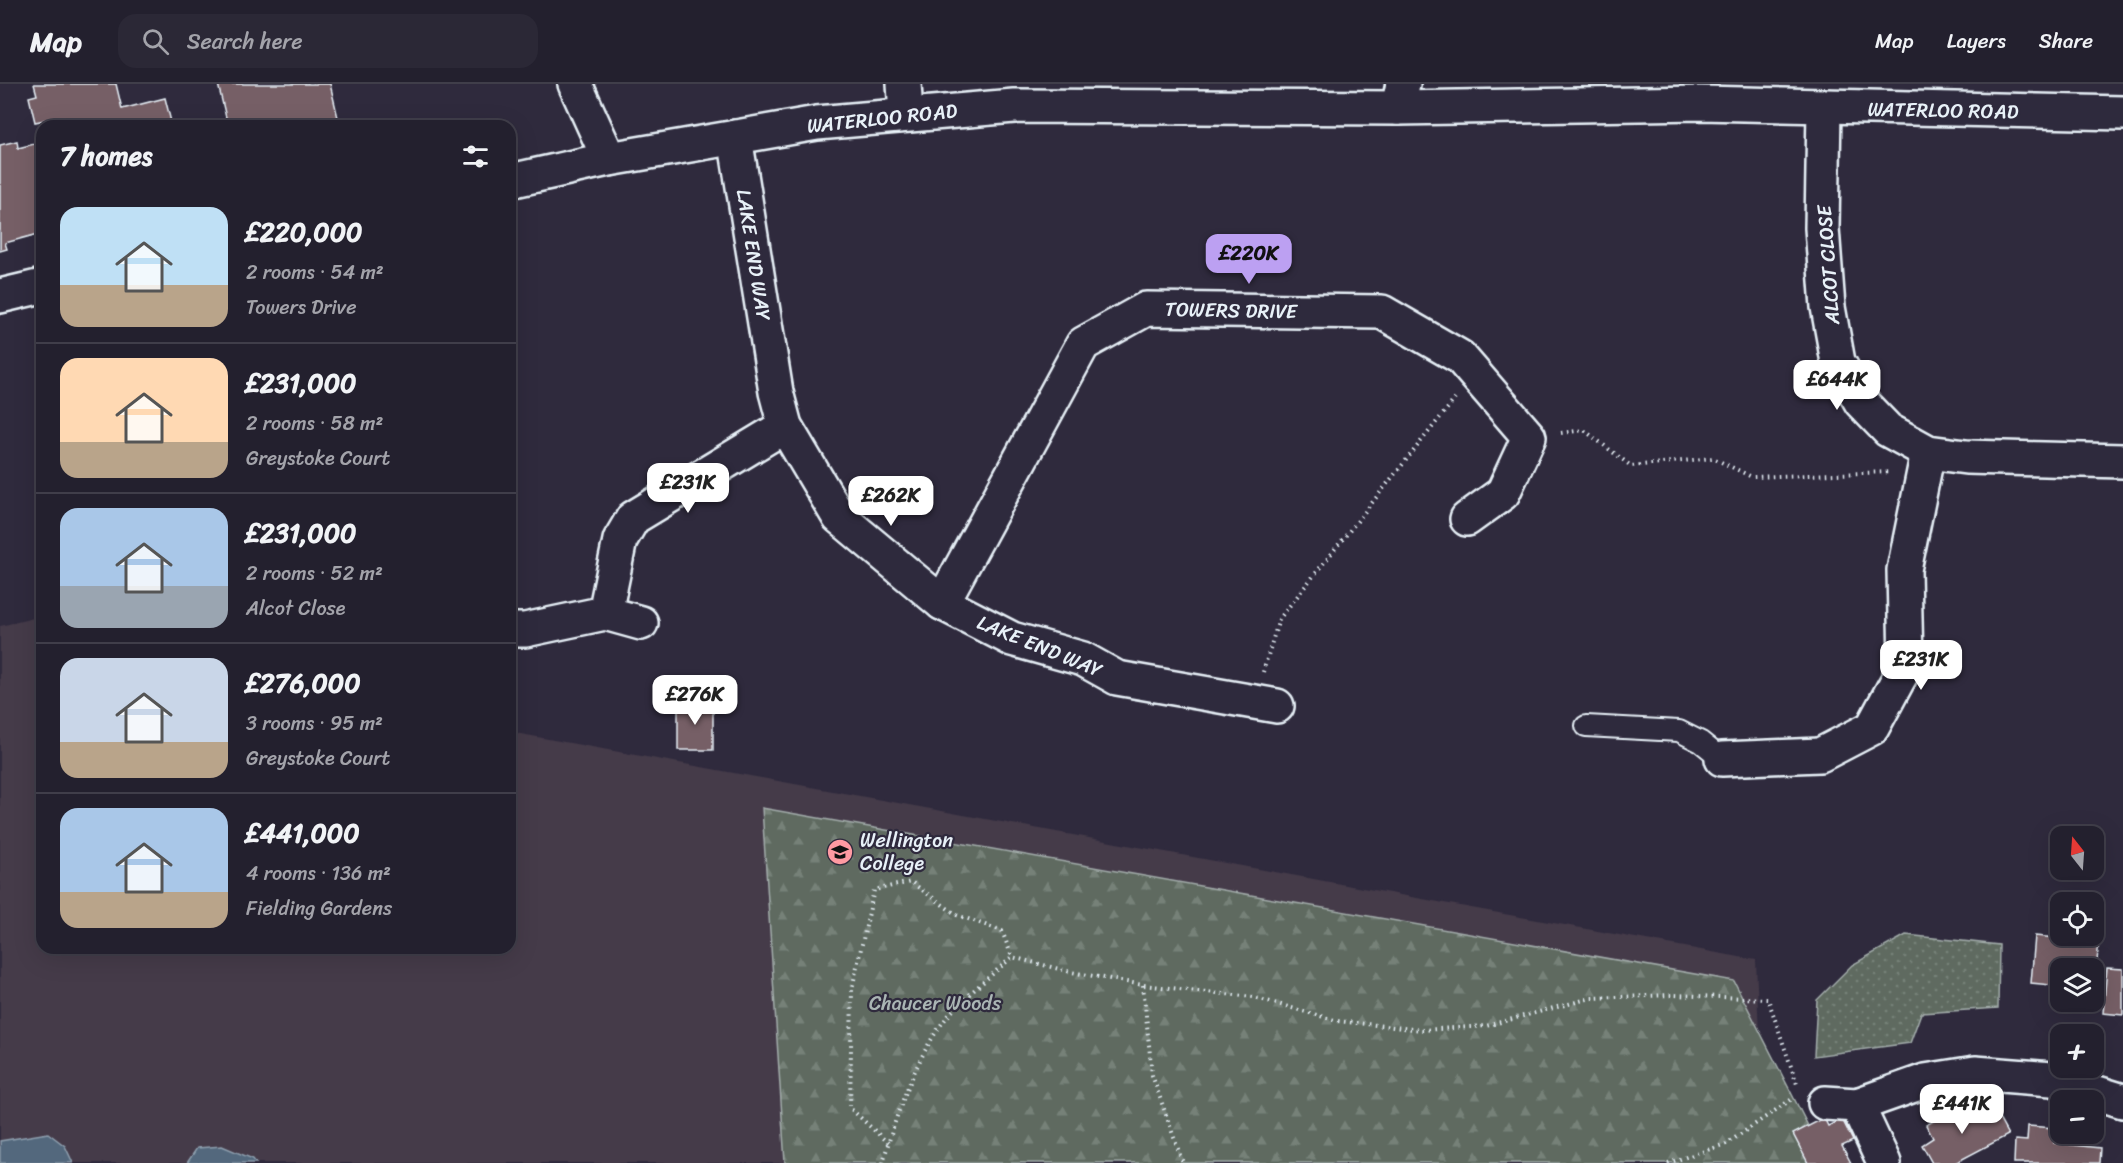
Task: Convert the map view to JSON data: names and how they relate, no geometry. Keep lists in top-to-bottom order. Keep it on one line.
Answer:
{"streets":{"street":["WATERLOO ROAD","LAKE END WAY","ALCOT CLOSE","TOWERS DRIVE"]},"crossings":[["WATERLOO ROAD","LAKE END WAY"],["WATERLOO ROAD","ALCOT CLOSE"],["LAKE END WAY","TOWERS DRIVE"]],"parks":["Chaucer Woods"],"places":{"school or university":["Wellington College"]},"north":"top","page":{"header":"Map","search":"Search here","nav":["Map","Layers","Share"],"heading":"7 homes","list":[{"name":"£220,000","note":"2 rooms · 54 m² · Towers Drive"},{"name":"£231,000","note":"2 rooms · 58 m² · Greystoke Court"},{"name":"£231,000","note":"2 rooms · 52 m² · Alcot Close"},{"name":"£276,000","note":"3 rooms · 95 m² · Greystoke Court"},{"name":"£441,000","note":"4 rooms · 136 m² · Fielding Gardens"}],"price":["£220K","£644K","£231K","£262K","£231K","£276K","£441K"],"map_buttons":["+","−"]}}
